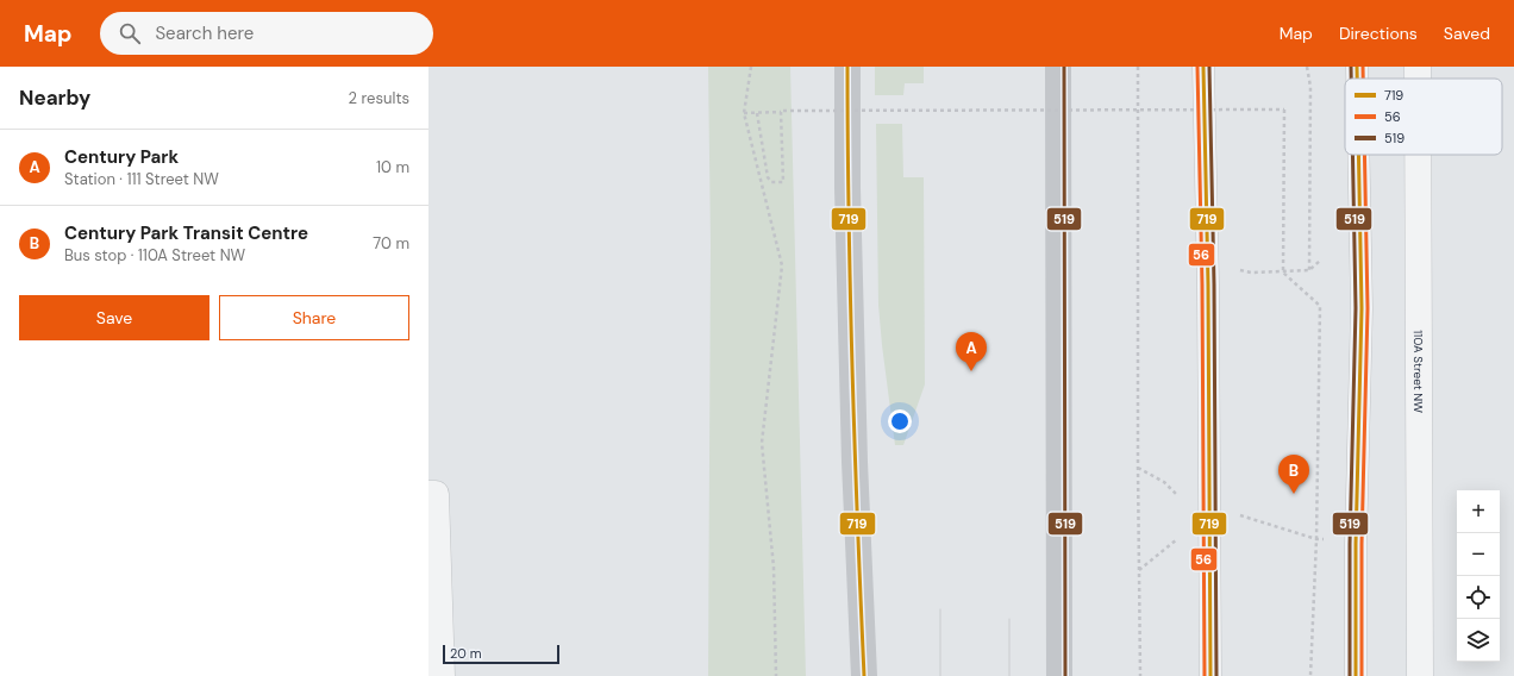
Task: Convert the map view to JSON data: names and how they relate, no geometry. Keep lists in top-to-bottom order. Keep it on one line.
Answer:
{"streets":{"street":["110A Street NW"]},"lines":["transit line 719","transit line 56","transit line 519"],"legend":["719","56","519"],"scale_bar":"20 m","page":{"header":"Map","search":"Search here","nav":["Map","Directions","Saved"],"heading":["Nearby","2 results"],"list":[{"mark":"A","name":"Century Park","note":"Station · 111 Street NW","value":"10 m"},{"mark":"B","name":"Century Park Transit Centre","note":"Bus stop · 110A Street NW","value":"70 m"}],"buttons":["Save","Share"],"pins":["A","B"],"map_buttons":["+","−"],"scale":"20 m"}}
